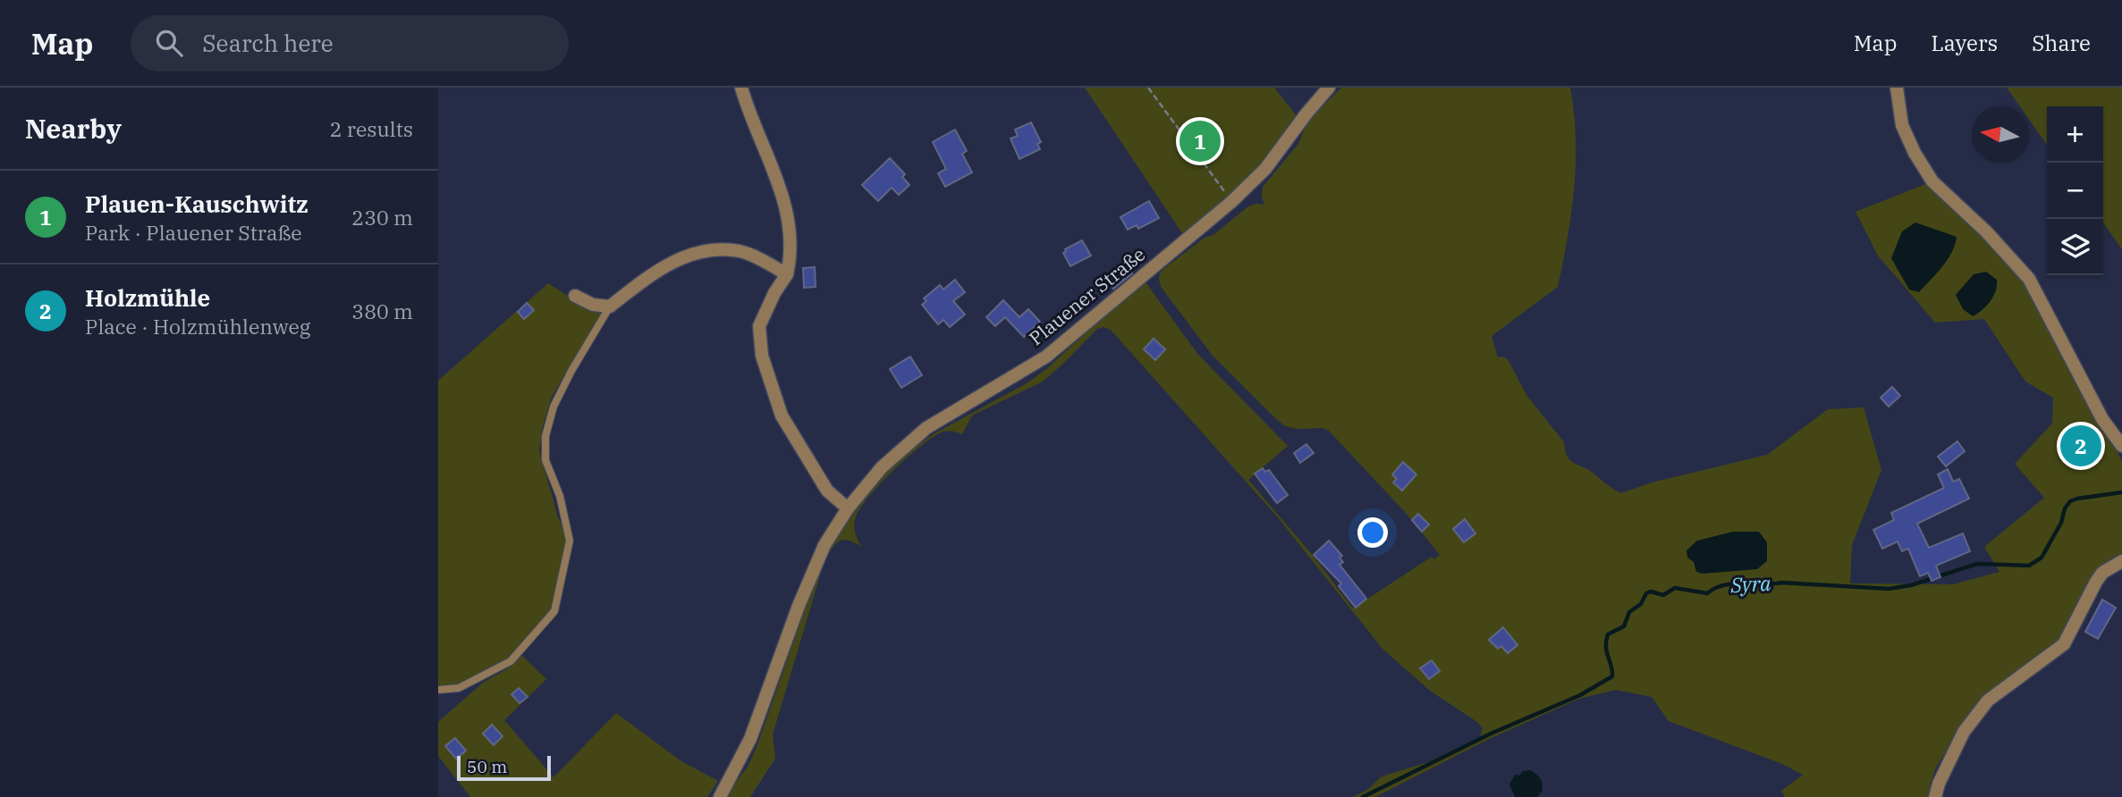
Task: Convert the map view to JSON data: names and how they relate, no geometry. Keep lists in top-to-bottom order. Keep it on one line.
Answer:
{"streets":{"street":["Plauener Straße"]},"water":["Syra"],"scale_bar":"50 m","north":"left","page":{"header":"Map","search":"Search here","nav":["Map","Layers","Share"],"heading":["Nearby","2 results"],"map_buttons":["+","−"],"pins":["1","2"],"list":[{"mark":"1","name":"Plauen-Kauschwitz","note":"Park · Plauener Straße","value":"230 m"},{"mark":"2","name":"Holzmühle","note":"Place · Holzmühlenweg","value":"380 m"}],"scale":"50 m"}}
